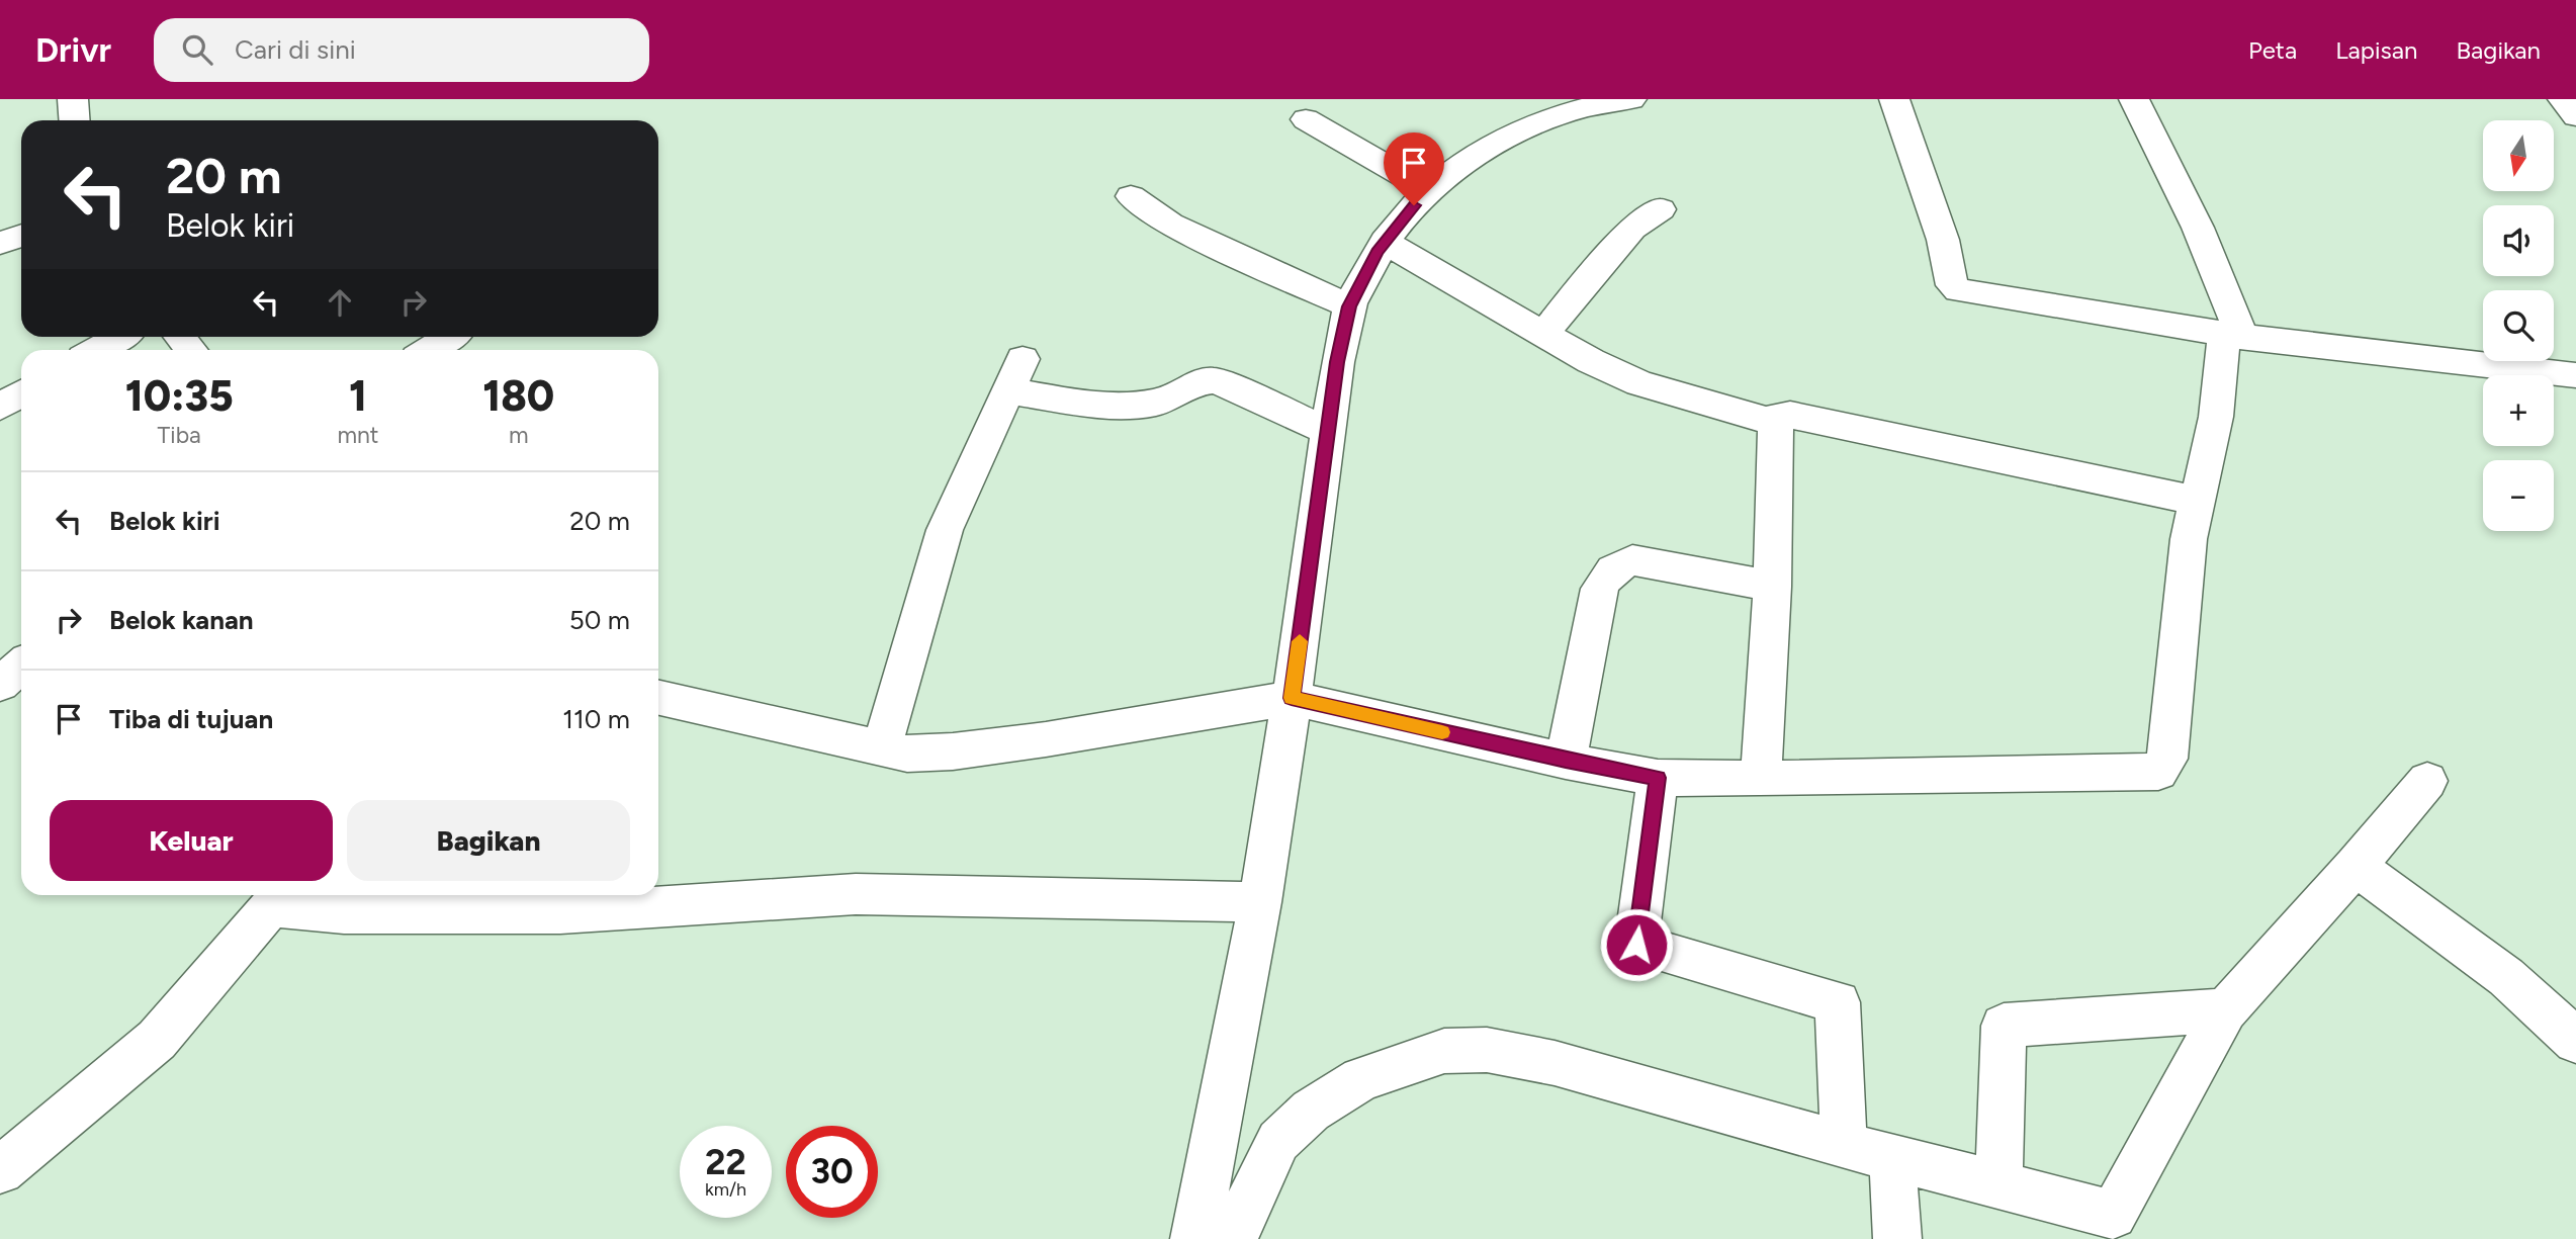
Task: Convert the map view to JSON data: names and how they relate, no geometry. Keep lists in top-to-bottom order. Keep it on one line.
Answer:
{"north":"bottom","page":{"header":"Drivr","search":"Cari di sini","nav":["Peta","Lapisan","Bagikan"],"map_buttons":["+","−"],"turn":["20 m","Belok kiri"],"eta":["10:35","Tiba","1","mnt","180","m"],"list":[{"name":"Belok kiri","value":"20 m"},{"name":"Belok kanan","value":"50 m"},{"name":"Tiba di tujuan","value":"110 m"}],"buttons":["Keluar","Bagikan"],"speed":"22 km/h","limit":"30"}}
